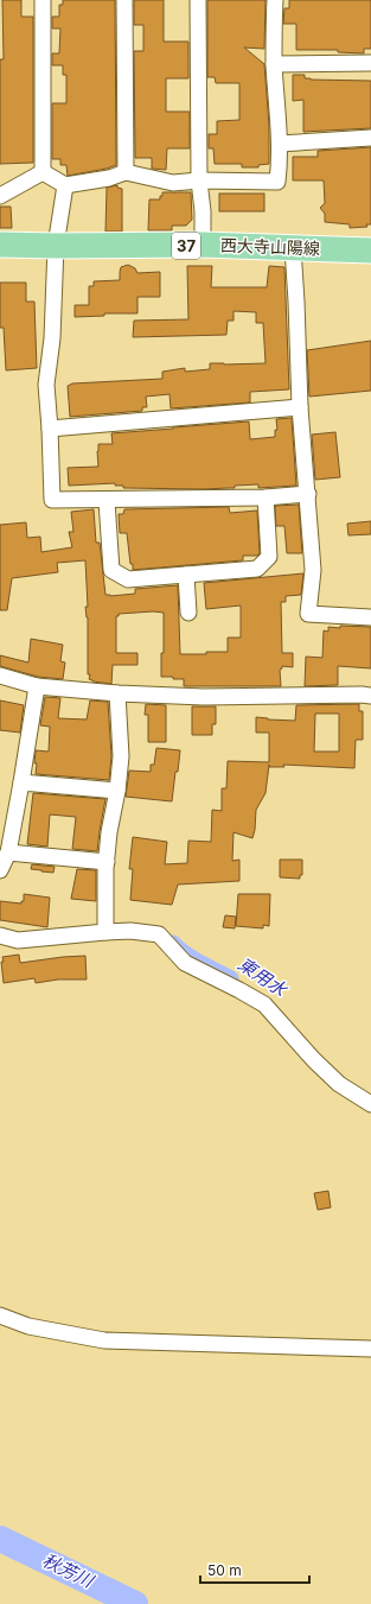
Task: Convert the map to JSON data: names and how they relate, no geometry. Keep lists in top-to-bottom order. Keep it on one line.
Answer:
{"streets":{"main road":["37","西大寺山陽線"]},"water":["東用水","秋芳川"],"scale_bar":"50 m"}
